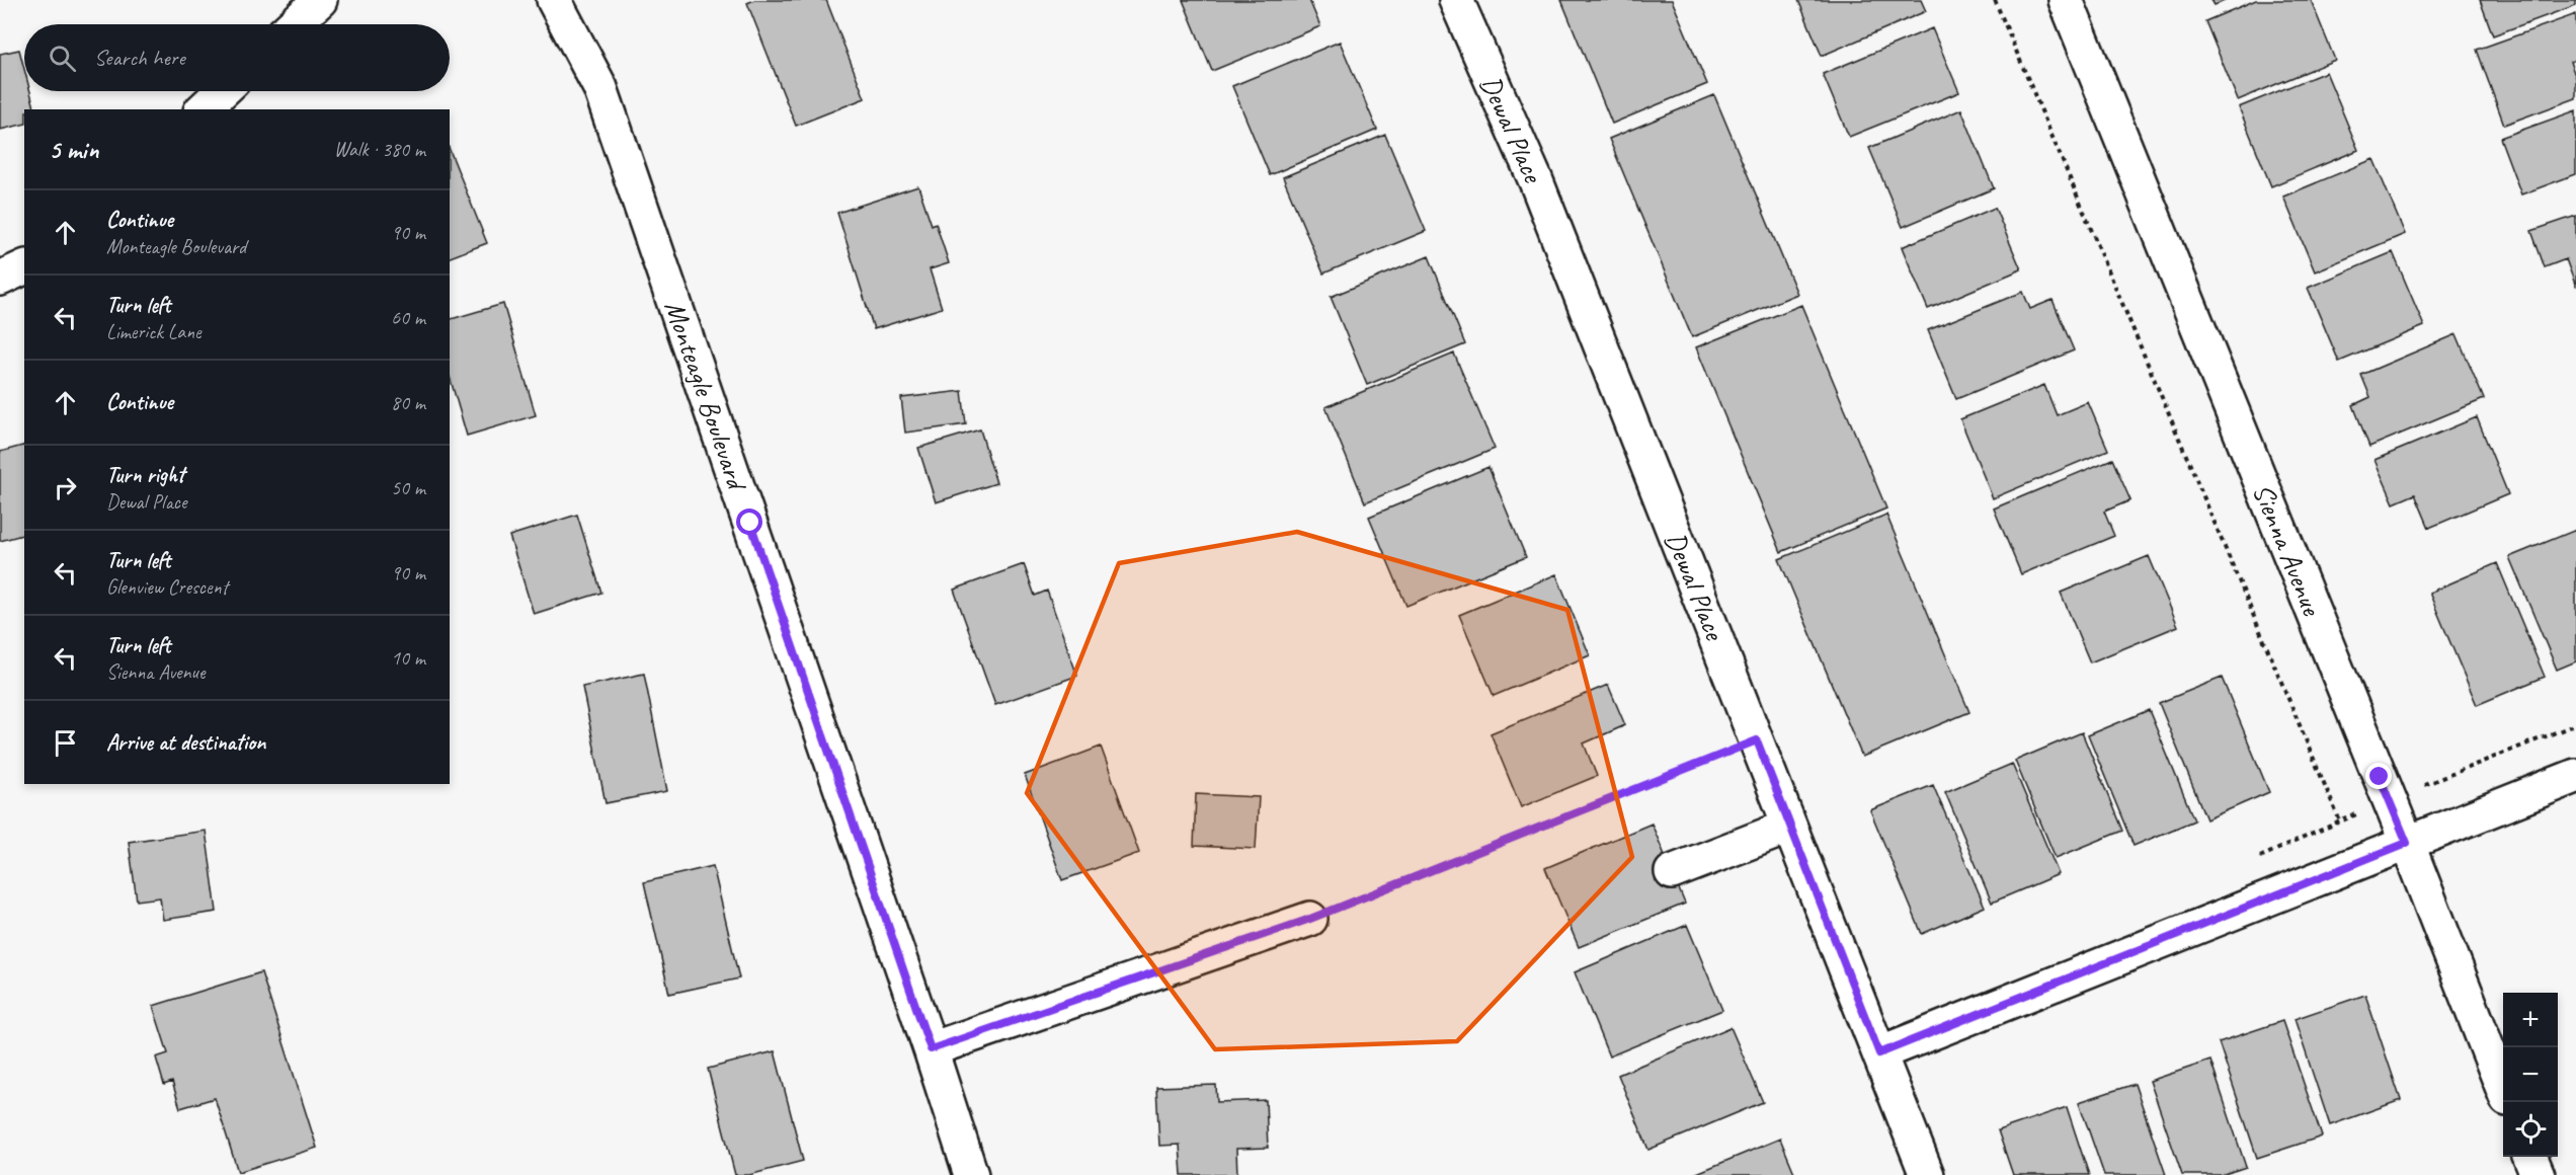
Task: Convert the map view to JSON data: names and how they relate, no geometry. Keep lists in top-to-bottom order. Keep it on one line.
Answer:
{"streets":{"street":["Dewal Place","Monteagle Boulevard","Sienna Avenue"]},"page":{"search":"Search here","heading":["5 min","Walk · 380 m"],"list":[["Continue","Monteagle Boulevard","90 m"],["Turn left","Limerick Lane","60 m"],["Continue","80 m"],["Turn right","Dewal Place","50 m"],["Turn left","Glenview Crescent","90 m"],["Turn left","Sienna Avenue","10 m"],"Arrive at destination"],"map_buttons":["+","−"]}}
